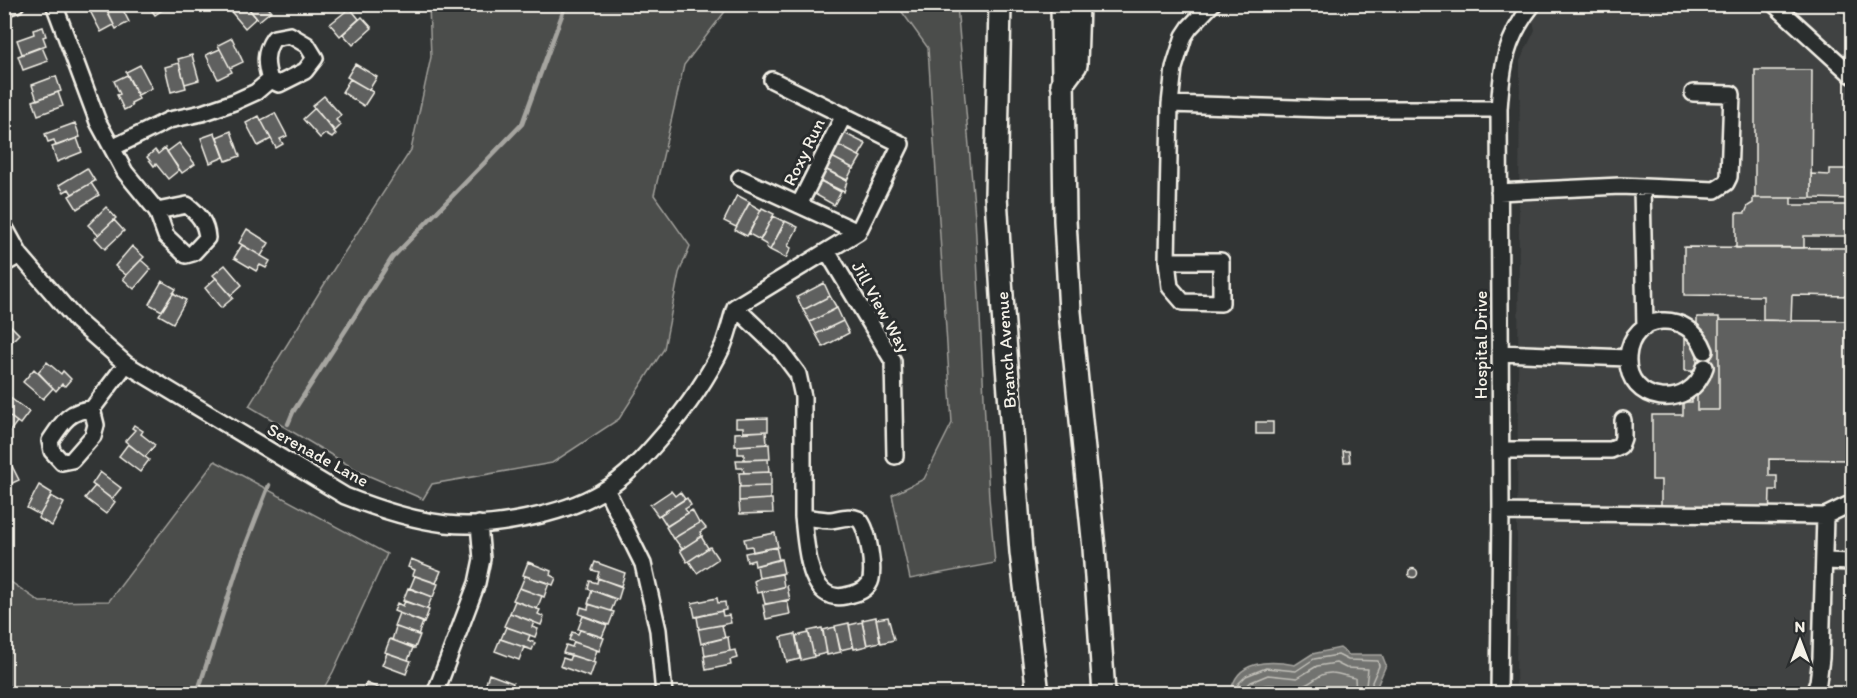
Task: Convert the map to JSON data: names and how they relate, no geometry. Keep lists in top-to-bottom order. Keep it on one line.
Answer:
{"streets":{"highway":["Branch Avenue"],"street":["Roxy Run","Jill View Way","Hospital Drive","Serenade Lane"]},"north":"top"}
